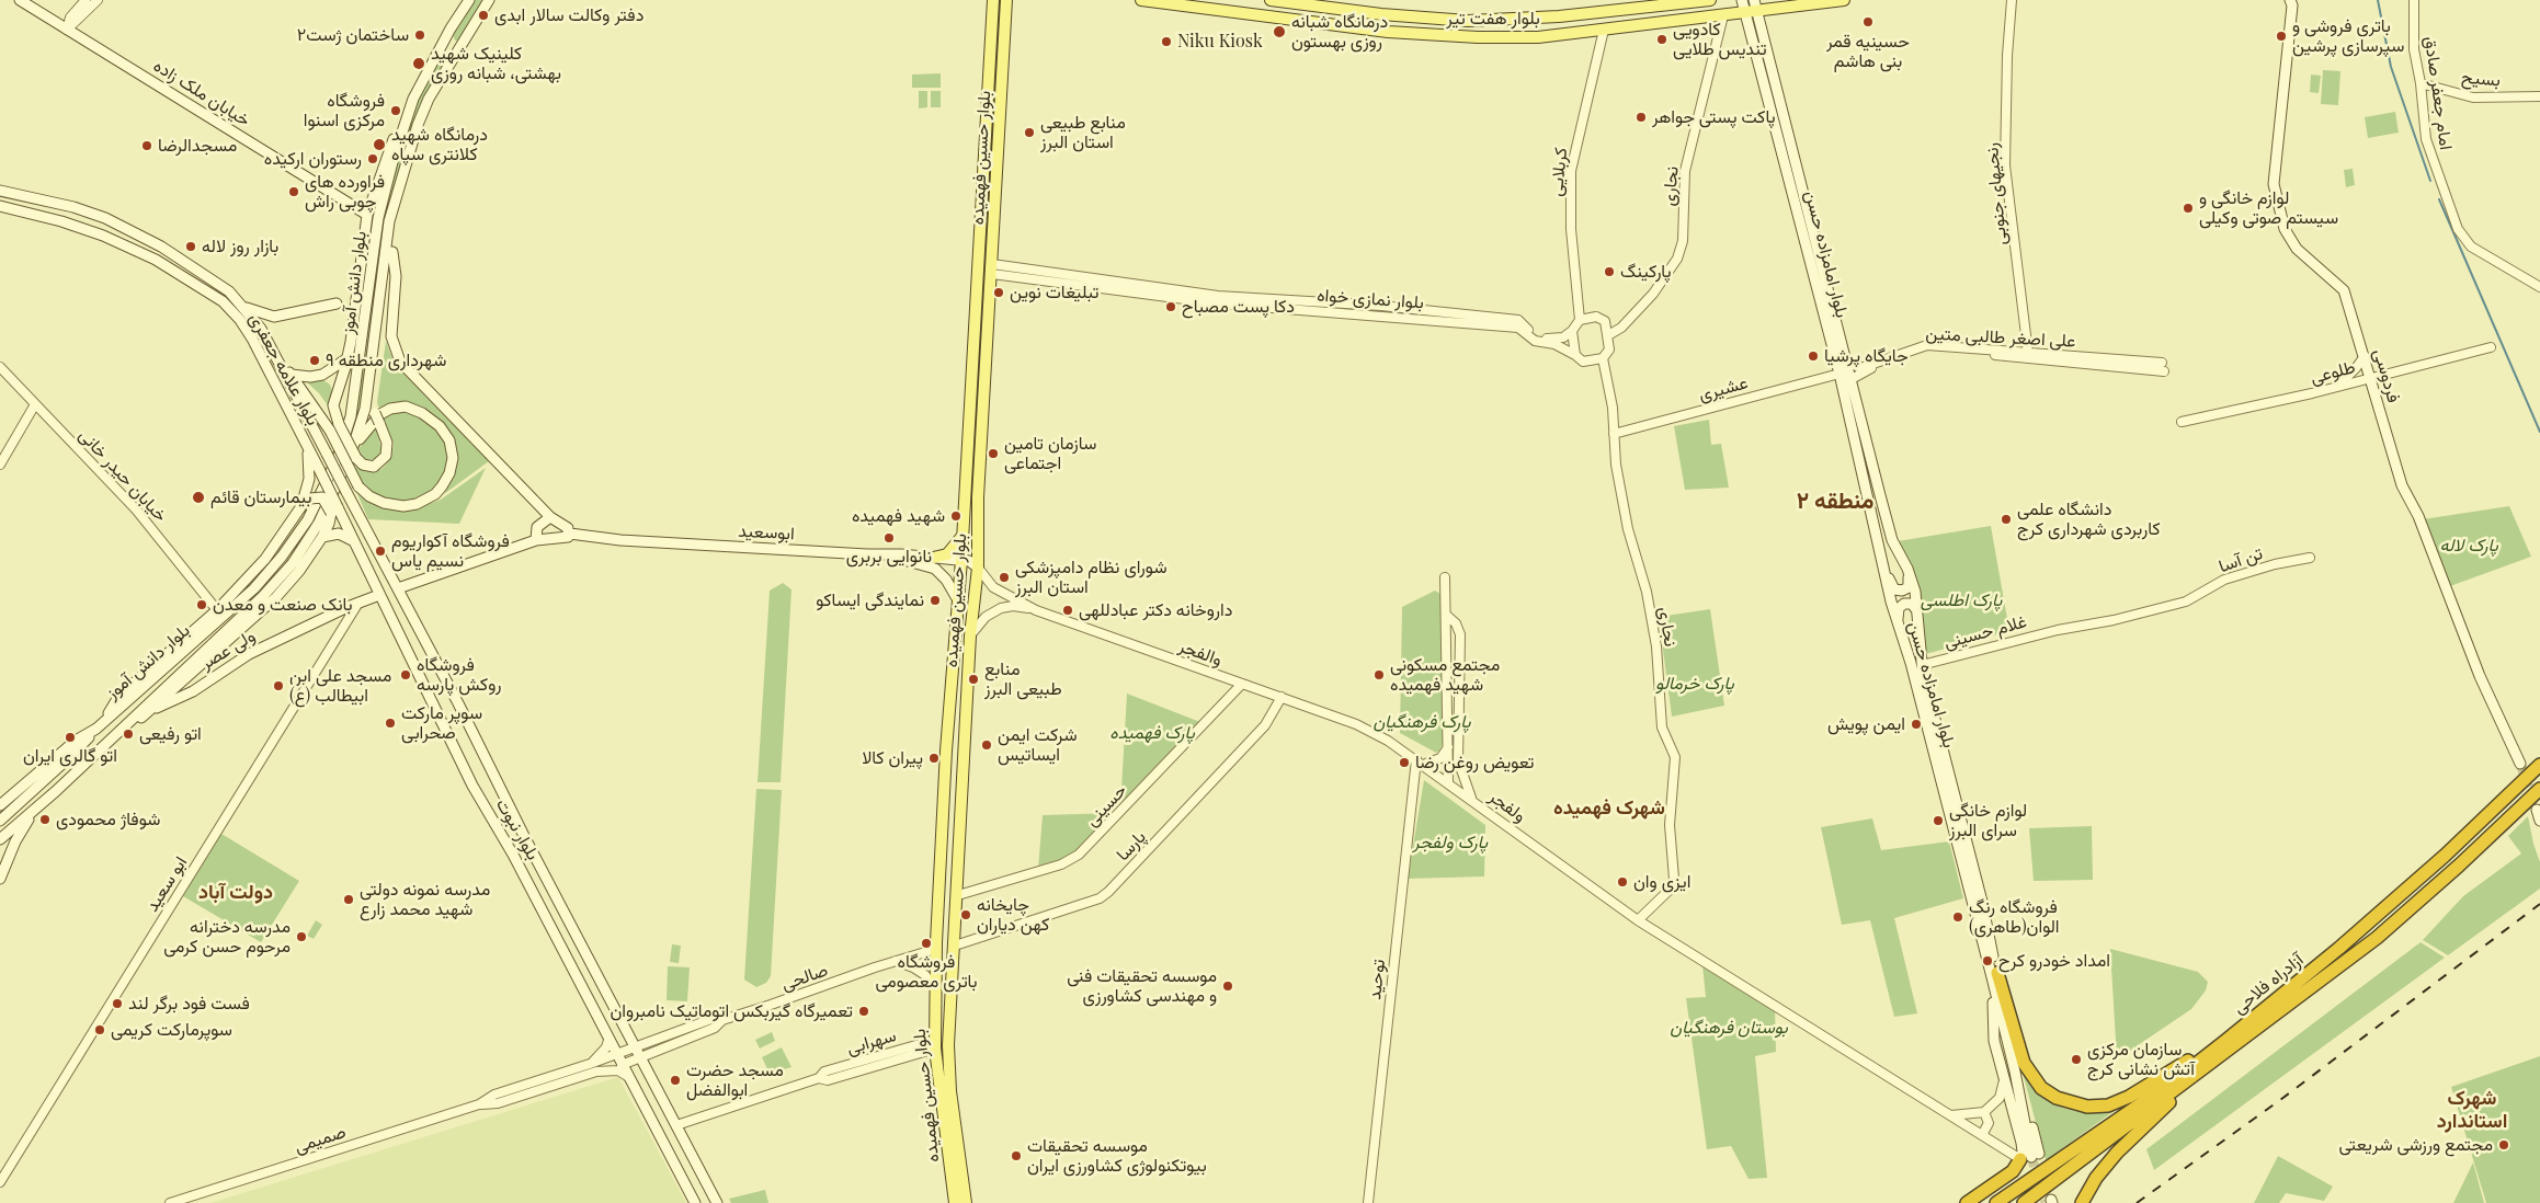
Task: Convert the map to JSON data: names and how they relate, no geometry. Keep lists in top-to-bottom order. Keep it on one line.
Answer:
{"streets":{"highway":["آزادراه فلاحی"],"main road":["بلوار هفت تیر","خیابان ملک زاده","بلوار حسین فهمیده","بلوار امامزاده حسن","بلوار دانش آموز","بلوار علامه جعفری","فردوسی","ابوسعید","ولی عصر","بلوار نبوت"],"street":["بسیح","امام جعفر صادق","کربلایی","نجاری","رنجیهای جنوبی","بلوار نمازی خواه","علی اصغر طالبی متین","طلوعی","عشیری","خیابان حیدر خانی","تن آسا","غلام حسینی","والفجر","حسینی","ولفجر","پارسا","ابو سعید","صالحی","توحید","سهرابی","صمیمی"]},"crossings":[["بلوار هفت تیر","کربلایی"],["بلوار هفت تیر","نجاری"],["بلوار هفت تیر","بلوار امامزاده حسن"],["بسیح","امام جعفر صادق"],["بلوار حسین فهمیده","بلوار نمازی خواه"],["بلوار حسین فهمیده","ابوسعید"],["بلوار حسین فهمیده","حسینی"],["بلوار حسین فهمیده","پارسا"],["بلوار حسین فهمیده","صالحی"],["بلوار حسین فهمیده","سهرابی"],["کربلایی","نجاری"],["کربلایی","بلوار نمازی خواه"],["نجاری","بلوار نمازی خواه"],["نجاری","عشیری"],["نجاری","ولفجر"],["رنجیهای جنوبی","علی اصغر طالبی متین"],["بلوار امامزاده حسن","علی اصغر طالبی متین"],["بلوار امامزاده حسن","عشیری"],["بلوار امامزاده حسن","غلام حسینی"],["بلوار امامزاده حسن","ولفجر"],["بلوار علامه جعفری","بلوار نبوت"],["طلوعی","فردوسی"],["تن آسا","غلام حسینی"],["ولی عصر","بلوار نبوت"],["ولی عصر","ابو سعید"],["والفجر","حسینی"],["والفجر","ولفجر"],["والفجر","پارسا"],["ولفجر","توحید"],["بلوار نبوت","صالحی"],["بلوار نبوت","سهرابی"],["بلوار نبوت","صمیمی"],["صالحی","صمیمی"]],"districts":["منطقه ۲","شهرک فهمیده","دولت آباد","شهرک استاندارد"],"parks":["پارک لاله","پارک اطلسی","پارک خرمالو","پارک فرهنگیان","پارک فهمیده","پارک ولفجر","بوستان فرهنگیان"],"places":["دفتر وکالت سالار ابدی","حسینیه قمر بنی هاشم","درمانگاه شبانه روزی بهستون","ساختمان ژست۲","باتری فروشی و سپرسازی پرشین","کادویی تندیس طلایی","Niku Kiosk","کلینیک شهید بهشتی، شبانه روزی","فروشگاه مرکزی اسنوا","پاکت پستی جواهر","منابع طبیعی استان البرز","درمانگاه شهید کلانتری سپاه","مسجدالرضا","رستوران ارکیده","فراورده های چوبی راش","لوازم خانگی و سیستم صوتی وکیلی","بازار روز لاله","پارکینگ","تبلیغات نوین","دکا پست مصباح","جایگاه پرشیا","شهرداری منطقه ۹","سازمان تامین اجتماعی","بیمارستان قائم","شهید فهمیده","دانشگاه علمی کاربردی شهرداری کرج","نانوایی بربری","فروشگاه آکواریوم نسیم یاس","شورای نظام دامپزشکی استان البرز","نمایندگی ایساکو","بانک صنعت و معدن","داروخانه دکتر عبادللهی","فروشگاه روکش پارسه","مجتمع مسکونی شهید فهمیده","منابع طبیعی البرز","مسجد علی ابن ابیطالب (ع)","سوپر مارکت صحرابی","ایمن پویش","اتو رفیعی","اتو گالری ایران","شرکت ایمن ایساتیس","پیران کالا","تعویض روغن رضا","شوفاژ محمودی","لوازم خانگی سرای البرز","ایزی وان","مدرسه نمونه دولتی شهید محمد زارع","چایخانه کهن دیاران","فروشگاه رنگ الوان(طاهری)","مدرسه دخترانه مرحوم حسن کرمی","فروشگاه باتری معصومی","امداد خودرو کرح","موسسه تحقیقات فنی و مهندسی کشاورزی","فست فود برگر لند","تعمیرگاه گیربکس اتوماتیک نامبروان","سوپرمارکت کریمی","سازمان مرکزی آتش نشانی کرج","مسجد حضرت ابوالفضل","مجتمع ورزشی شریعتی","موسسه تحقیقات بیوتکنولوژی کشاورزی ایران"]}
